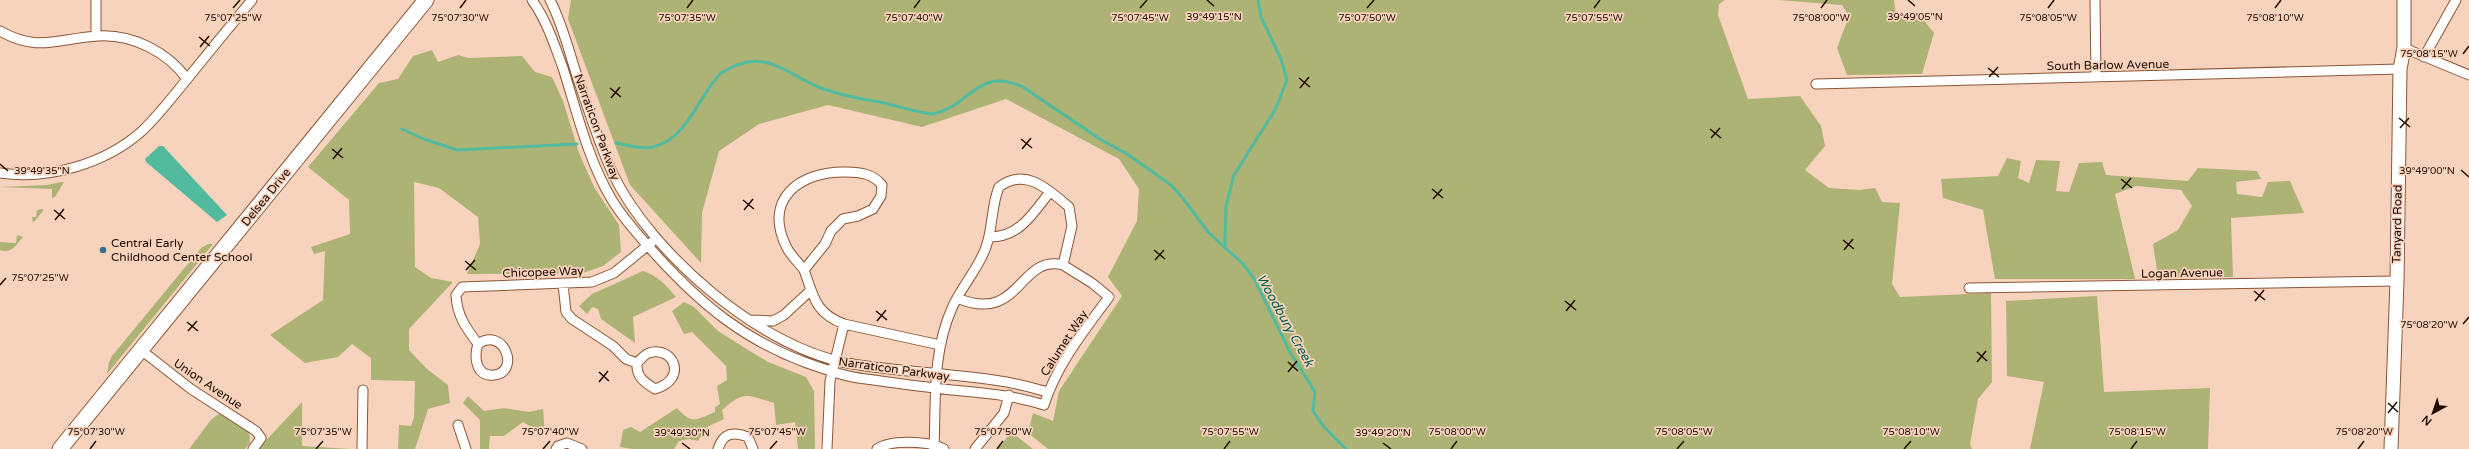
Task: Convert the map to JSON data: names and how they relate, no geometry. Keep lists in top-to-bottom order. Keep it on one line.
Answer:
{"streets":{"main road":["Delsea Drive"],"street":["South Barlow Avenue","Narraticon Parkway","Tanyard Road","Chicopee Way","Logan Avenue","Calumet Way","Union Avenue"]},"crossings":[["South Barlow Avenue","Tanyard Road"],["Narraticon Parkway","Chicopee Way"],["Narraticon Parkway","Calumet Way"],["Delsea Drive","Union Avenue"],["Tanyard Road","Logan Avenue"]],"water":["Woodbury Creek"],"places":["Central Early Childhood Center School"],"north":"bottom left","coordinates":["39°49'15\"N","39°49'05\"N","75°07'25\"W","75°07'30\"W","75°07'35\"W","75°07'40\"W","75°07'45\"W","75°07'50\"W","75°07'55\"W","75°08'00\"W","75°08'05\"W","75°08'10\"W","75°08'15\"W","39°49'00\"N","39°49'35\"N","75°08'20\"W","39°49'30\"N","39°49'20\"N"]}
